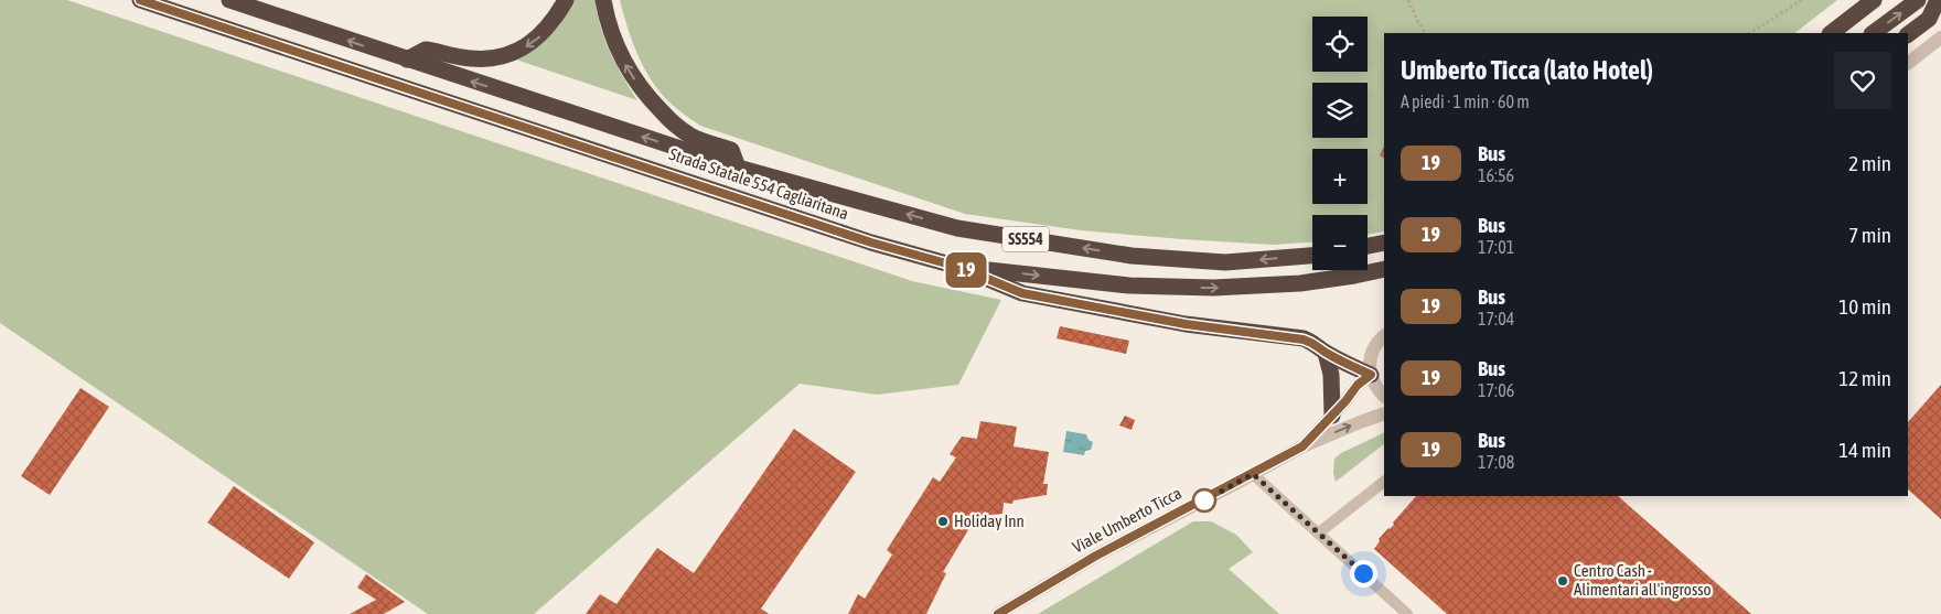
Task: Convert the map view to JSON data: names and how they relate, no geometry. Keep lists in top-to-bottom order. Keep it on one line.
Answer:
{"streets":{"highway":["Strada Statale 554 Cagliaritana","SS554"],"street":["Viale Umberto Ticca"]},"places":["Holiday Inn","Centro Cash - Alimentari all'ingrosso"],"lines":["bus line 19"],"page":{"on_map":"19","map_buttons":["+","−"],"heading":["Umberto Ticca (lato Hotel)","A piedi · 1 min · 60 m"],"list":[{"mark":"19","name":"Bus","note":"16:56","value":"2 min"},{"mark":"19","name":"Bus","note":"17:01","value":"7 min"},{"mark":"19","name":"Bus","note":"17:04","value":"10 min"},{"mark":"19","name":"Bus","note":"17:06","value":"12 min"},{"mark":"19","name":"Bus","note":"17:08","value":"14 min"}]}}
